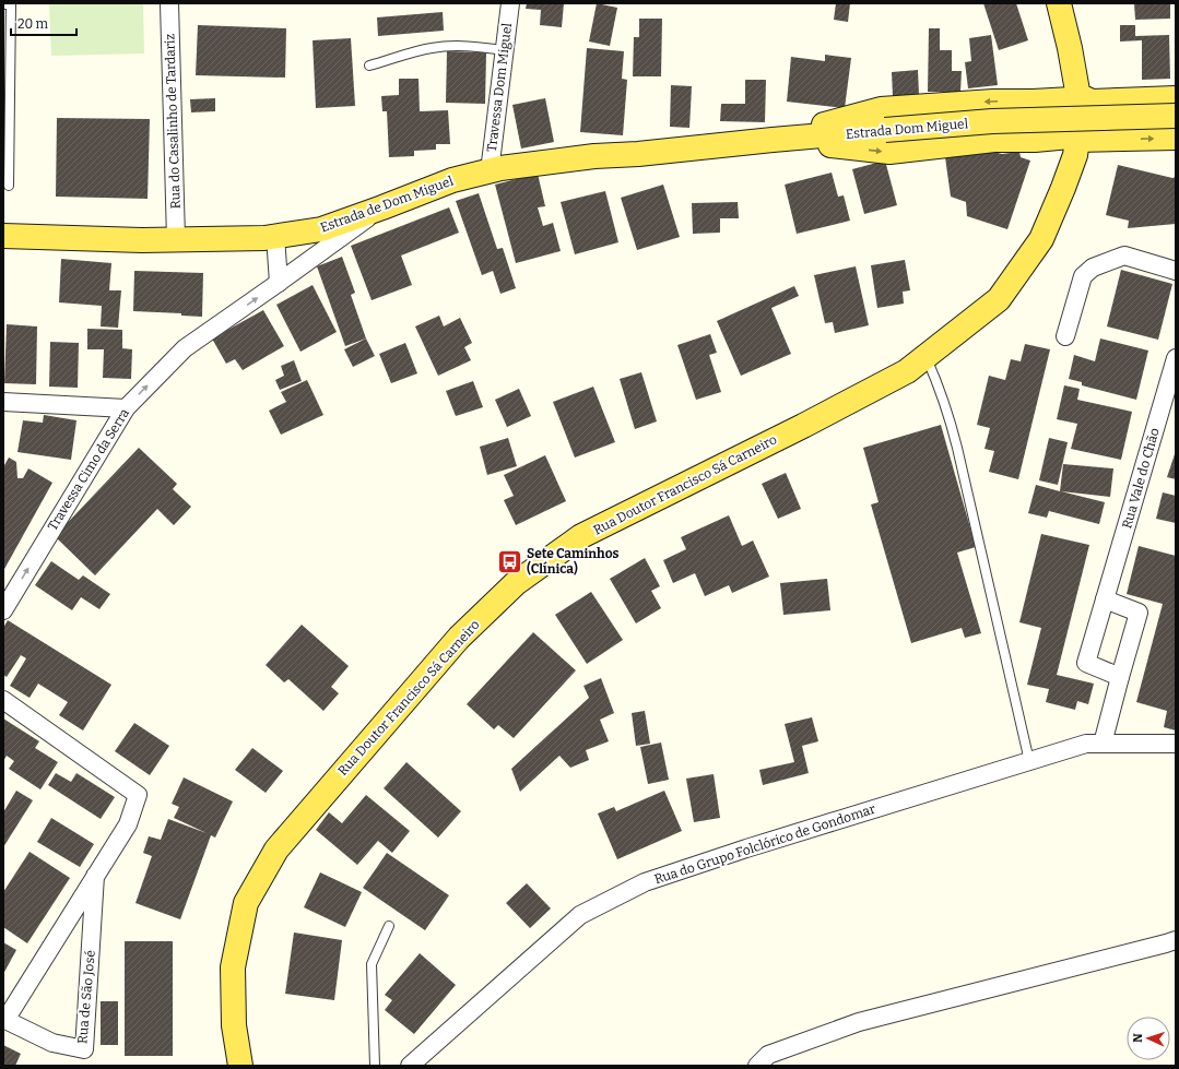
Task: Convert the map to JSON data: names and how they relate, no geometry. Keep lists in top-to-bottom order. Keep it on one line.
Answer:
{"streets":{"main road":["Estrada Dom Miguel","Estrada de Dom Miguel","Rua Doutor Francisco Sá Carneiro"],"street":["Travessa Dom Miguel","Rua do Casalinho de Tardariz","Travessa Cimo da Serra","Rua Vale do Chão","Rua do Grupo Folclórico de Gondomar","Rua de São José"]},"crossings":[["Travessa Dom Miguel","Estrada de Dom Miguel"],["Rua do Casalinho de Tardariz","Estrada de Dom Miguel"],["Estrada Dom Miguel","Estrada de Dom Miguel"],["Estrada de Dom Miguel","Travessa Cimo da Serra"]],"one_way":["Travessa Cimo da Serra"],"places":{"bus stop":["Sete Caminhos (Clínica)"]},"scale_bar":"20 m","north":"left"}
